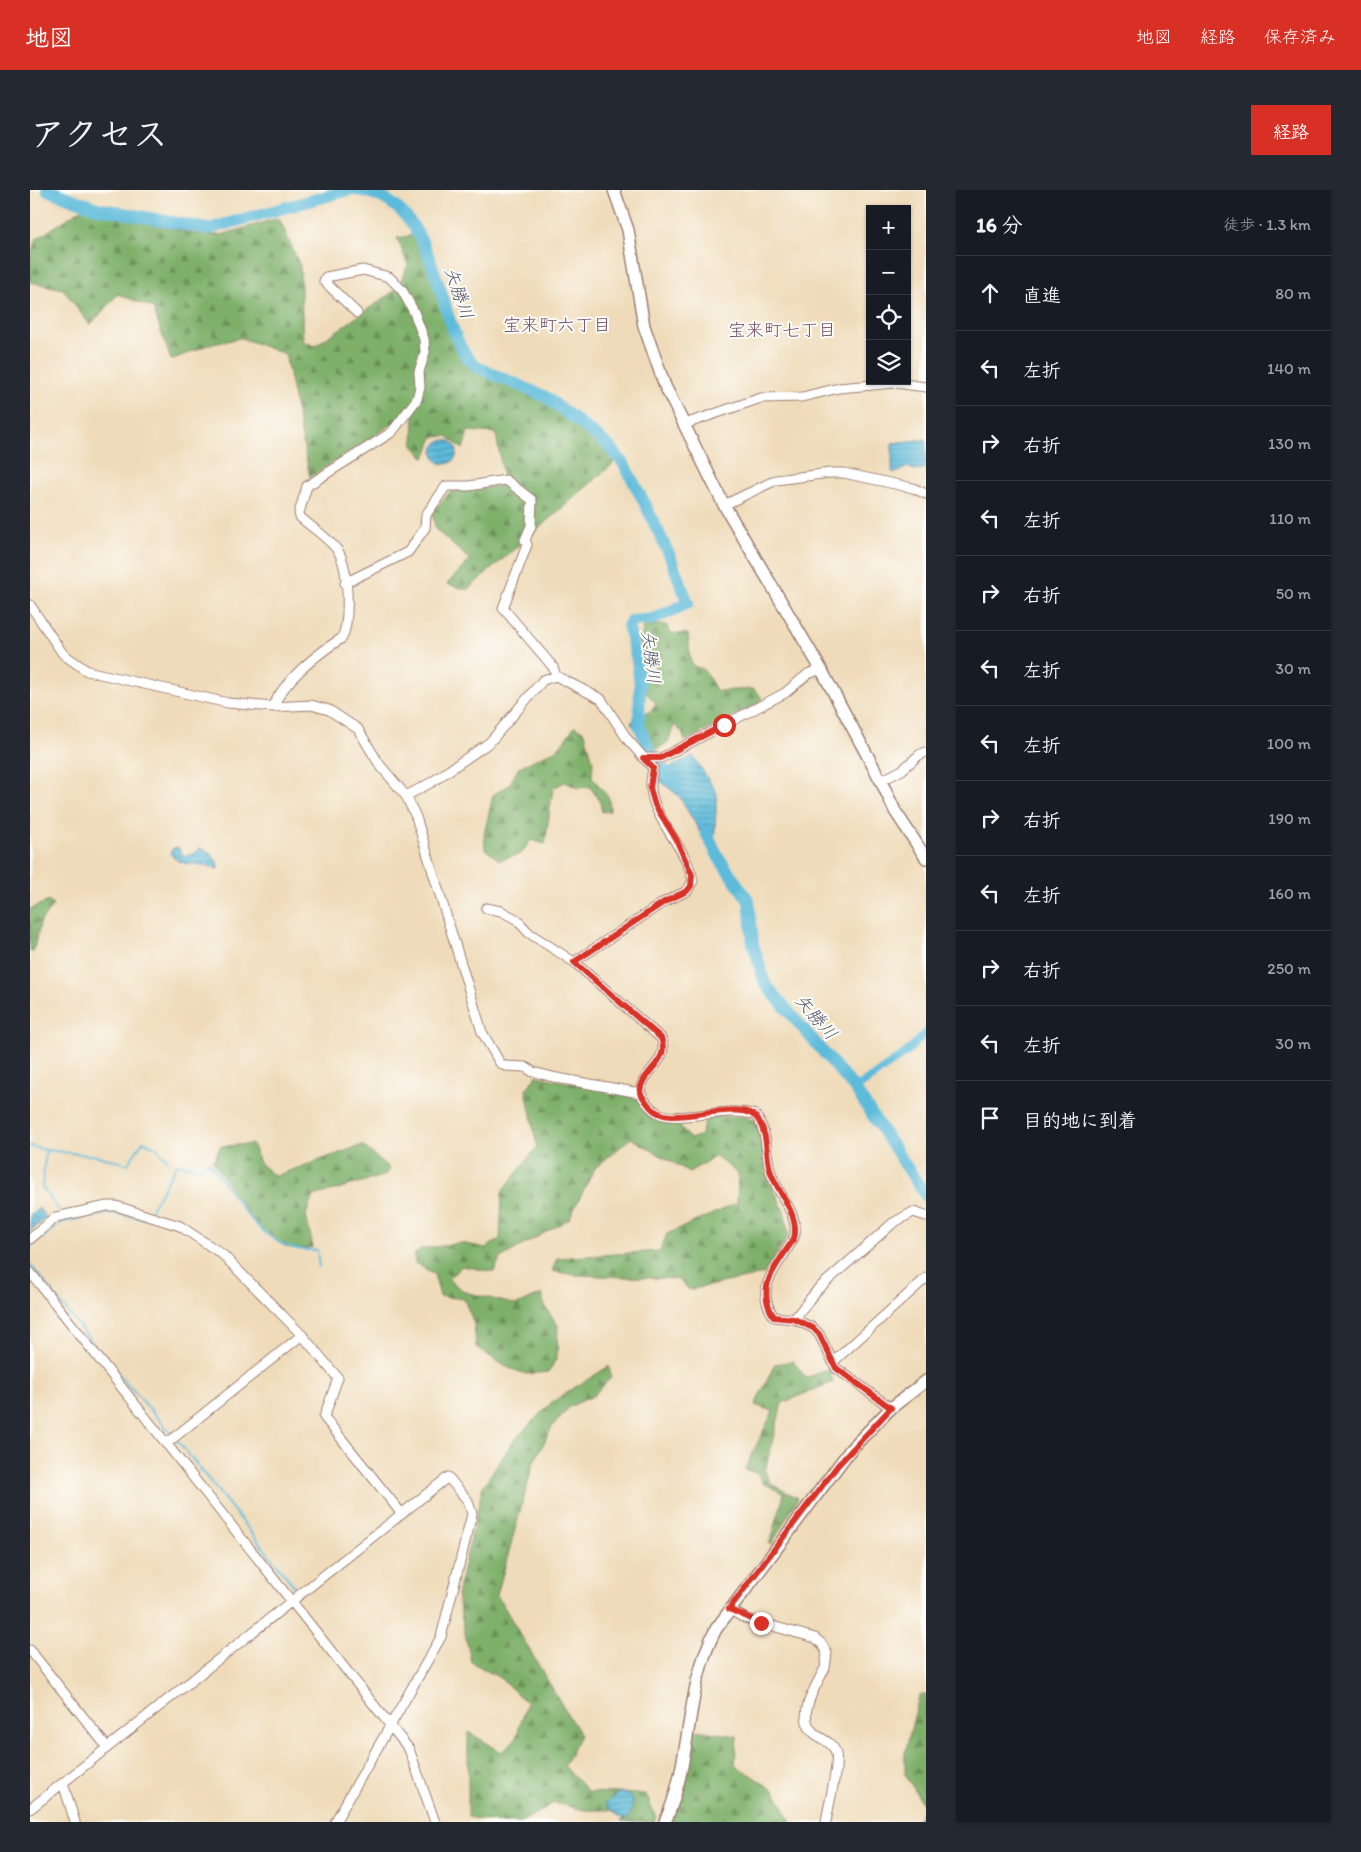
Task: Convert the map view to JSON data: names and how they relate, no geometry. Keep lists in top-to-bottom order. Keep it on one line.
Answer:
{"districts":["宝来町六丁目","宝来町七丁目"],"water":["矢勝川"],"page":{"header":"地図","nav":["地図","経路","保存済み"],"title":"アクセス","buttons":"経路","heading":["16 分","徒歩 · 1.3 km"],"map_buttons":["+","−"],"list":[["直進","80 m"],["左折","140 m"],["右折","130 m"],["左折","110 m"],["右折","50 m"],["左折","30 m"],["左折","100 m"],["右折","190 m"],["左折","160 m"],["右折","250 m"],["左折","30 m"],"目的地に到着"]}}
